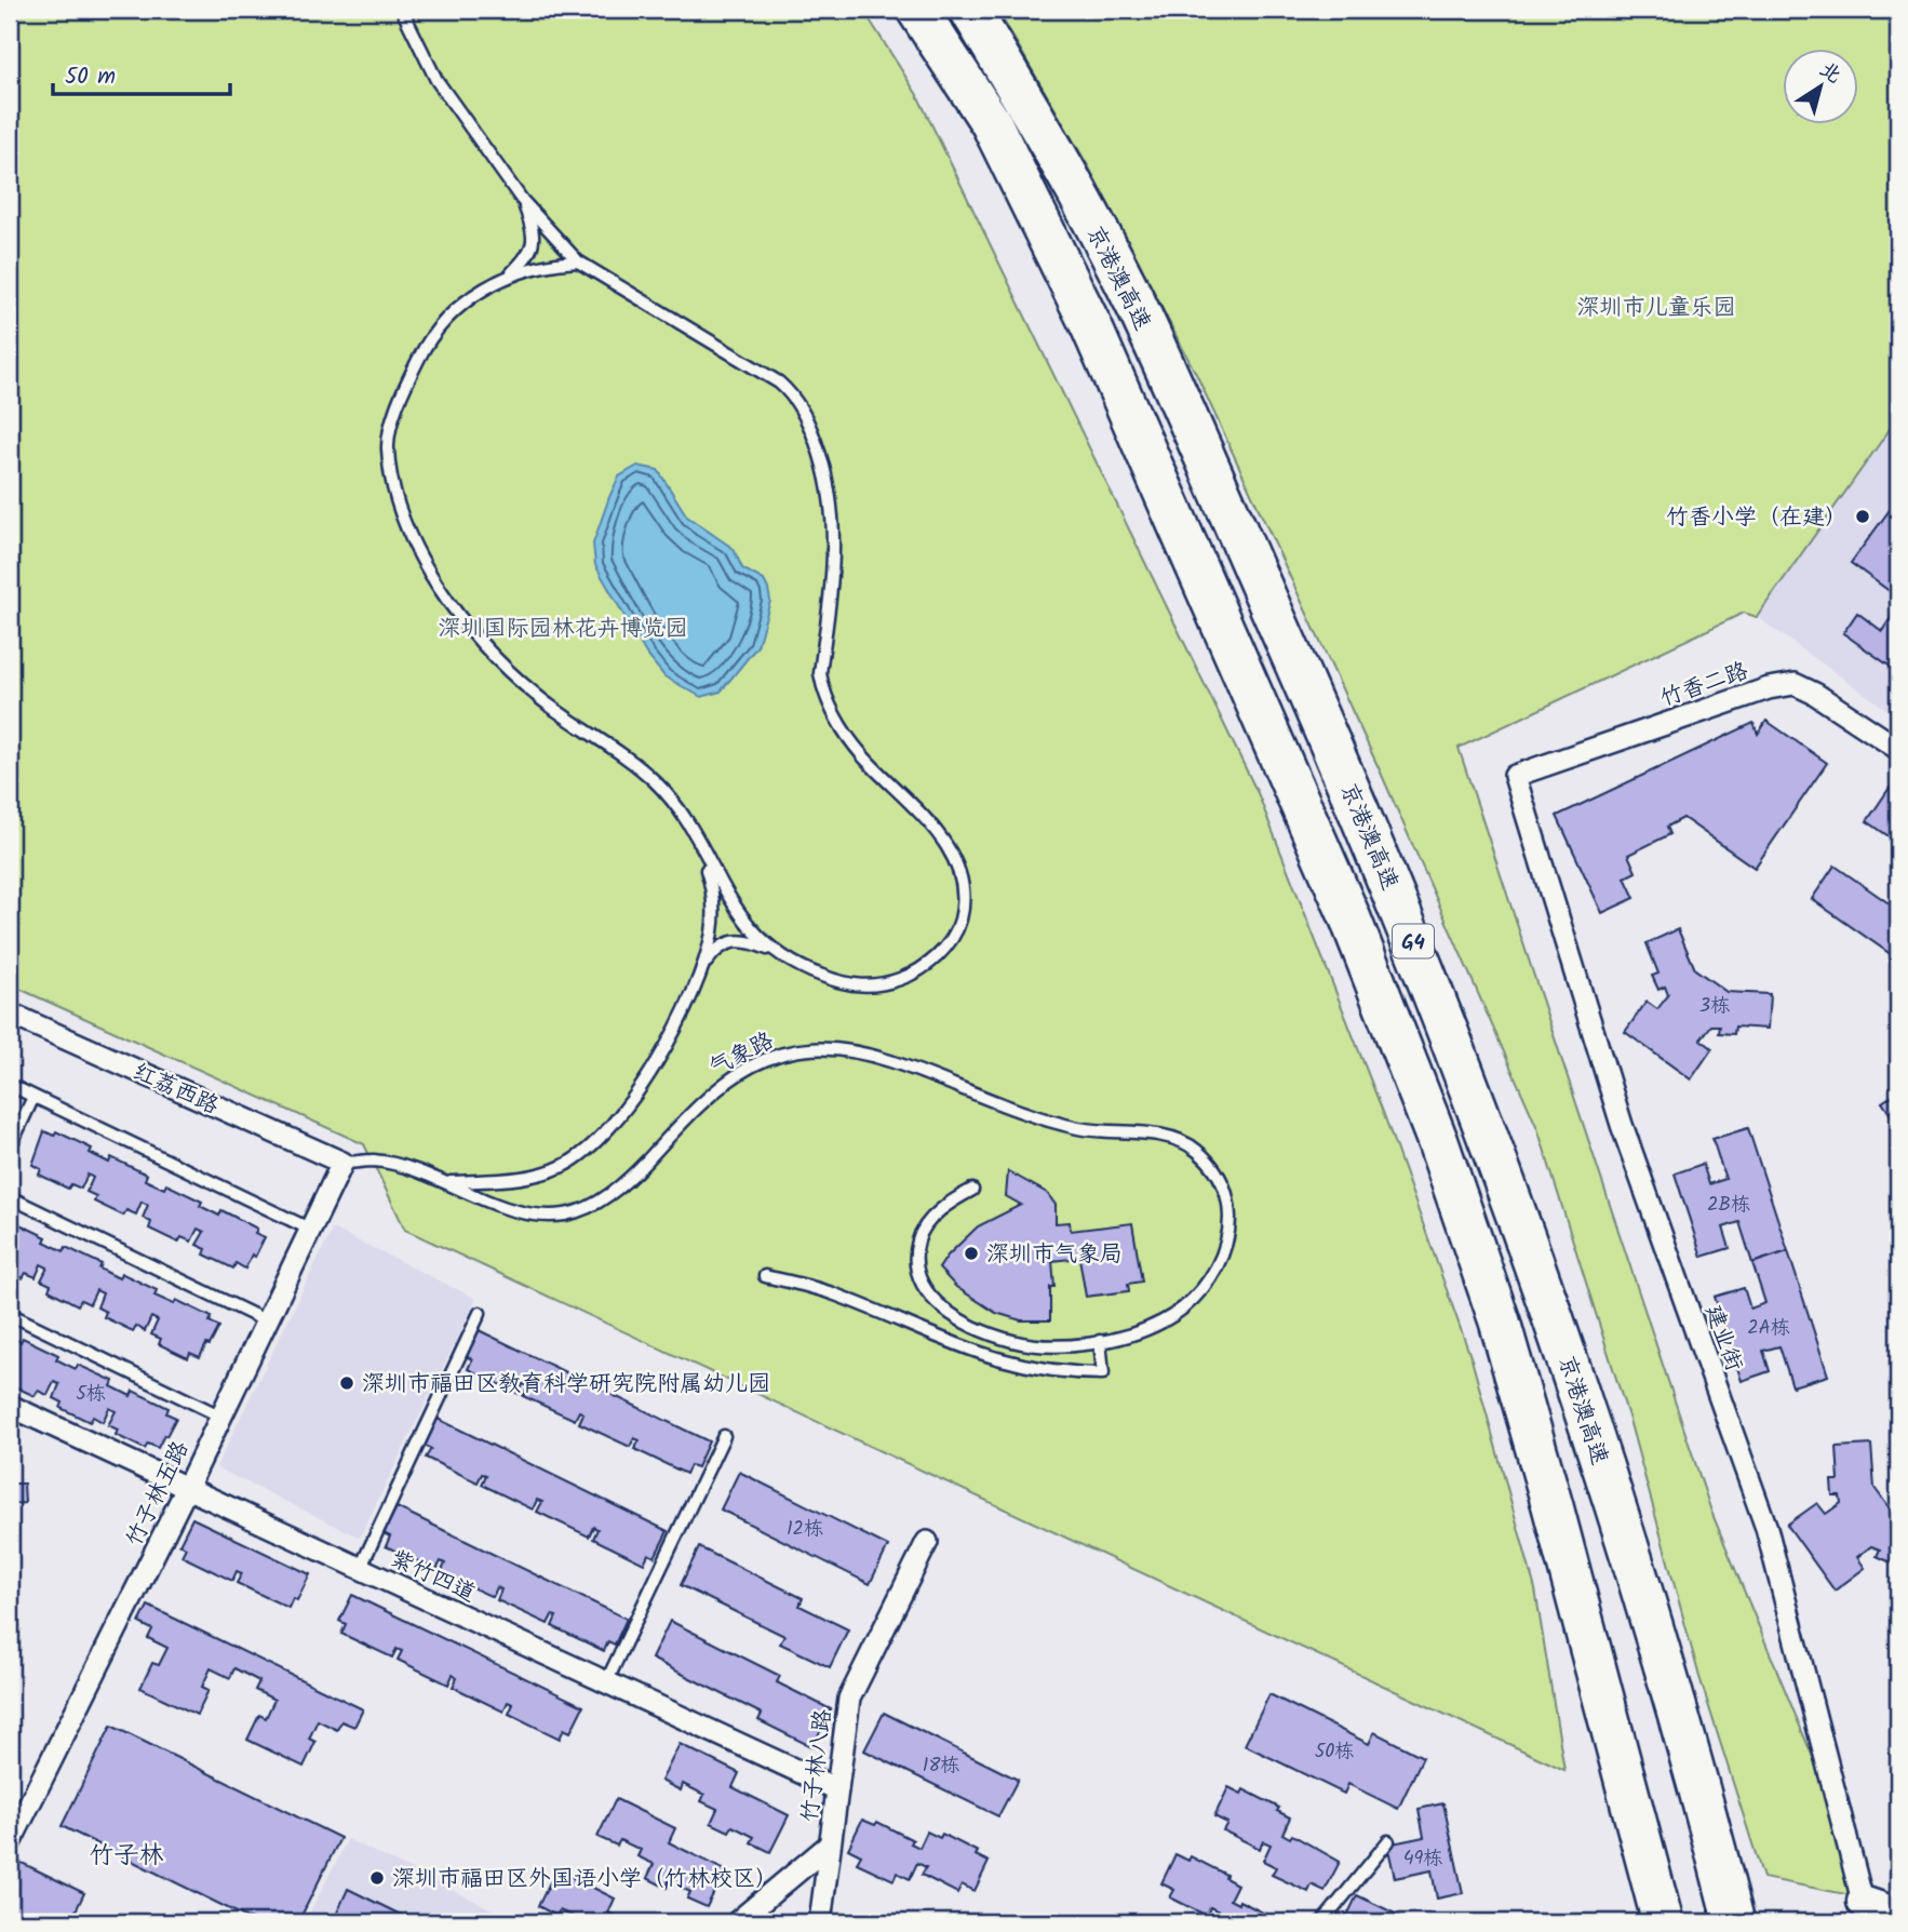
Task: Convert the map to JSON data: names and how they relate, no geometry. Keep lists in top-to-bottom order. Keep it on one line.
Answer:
{"streets":{"highway":["京港澳高速","G4"],"street":["竹香二路","红荔西路","建业街","竹子林五路","紫竹四道","竹子林八路"],"lane":["气象路"]},"crossings":[["竹香二路","建业街"],["气象路","红荔西路"],["气象路","竹子林五路"],["红荔西路","竹子林五路"],["竹子林五路","紫竹四道"],["紫竹四道","竹子林八路"]],"districts":["竹子林"],"parks":["深圳市儿童乐园","深圳国际园林花卉博览园"],"places":["竹香小学（在建）","深圳市气象局","深圳市福田区教育科学研究院附属幼儿园","深圳市福田区外国语小学（竹林校区）"],"house_numbers":["3栋","2B栋","2A栋","5栋","12栋","50栋","18栋","49栋"],"scale_bar":"50 m","north":"top right"}
